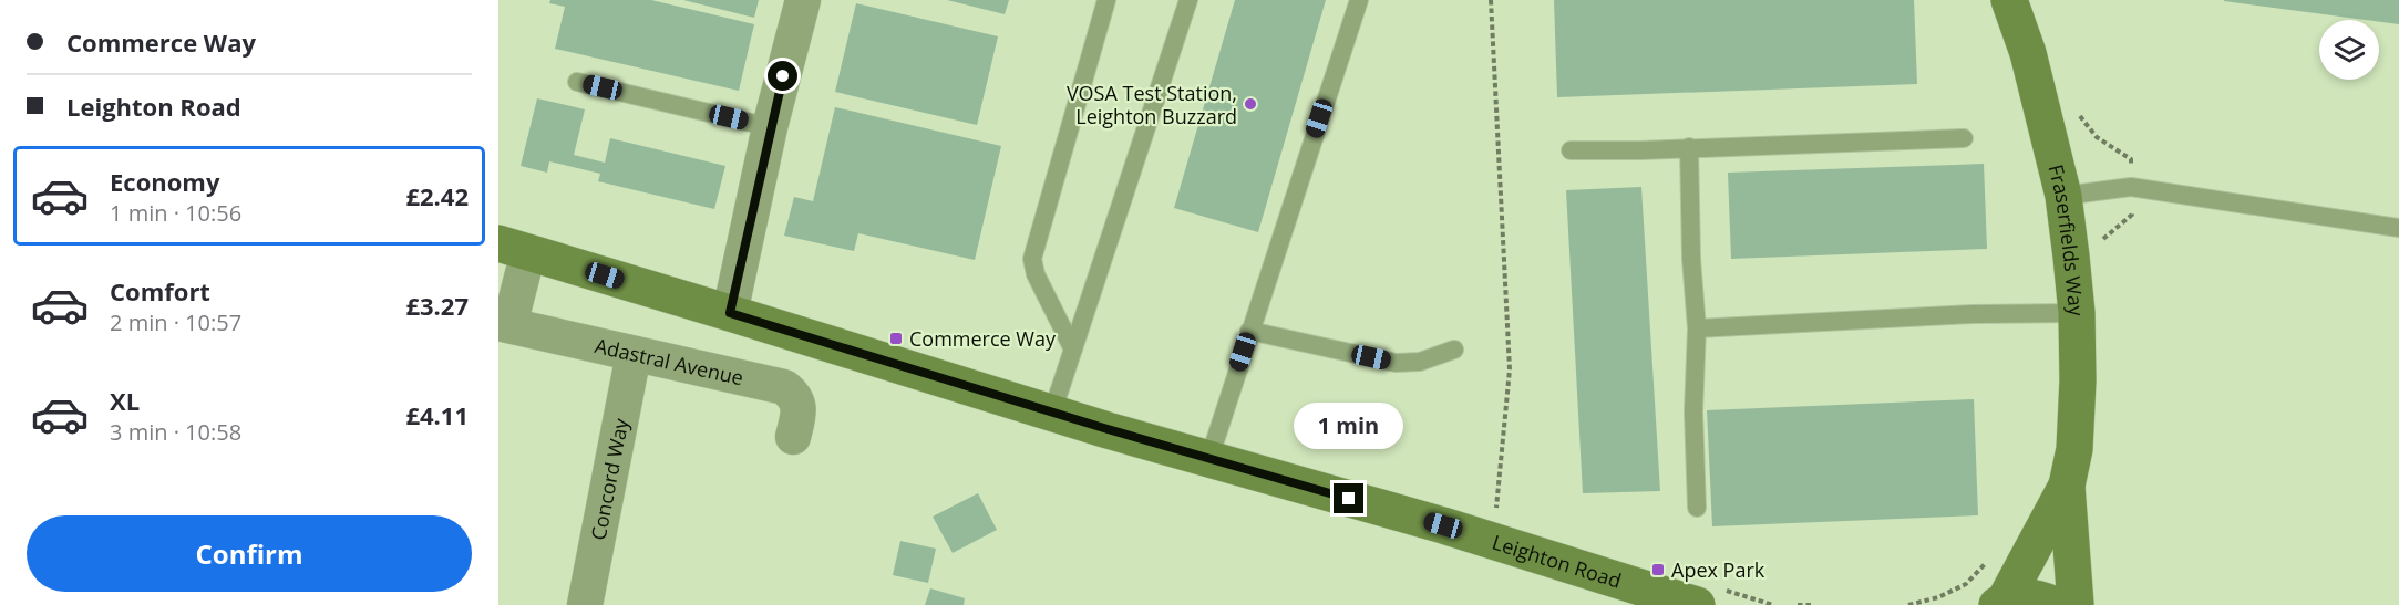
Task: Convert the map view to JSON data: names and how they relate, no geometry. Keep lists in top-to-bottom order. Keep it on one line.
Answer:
{"streets":{"street":["Fraserfields Way","Adastral Avenue","Concord Way","Leighton Road"]},"crossings":[["Adastral Avenue","Concord Way"]],"places":{"other":["VOSA Test Station, Leighton Buzzard"],"transit":["Commerce Way","Apex Park"]},"page":{"banner":["Commerce Way","Leighton Road"],"list":[{"name":"Economy","note":"1 min · 10:56","value":"£2.42"},{"name":"Comfort","note":"2 min · 10:57","value":"£3.27"},{"name":"XL","note":"3 min · 10:58","value":"£4.11"}],"bubble":"1 min","buttons":"Confirm"}}
